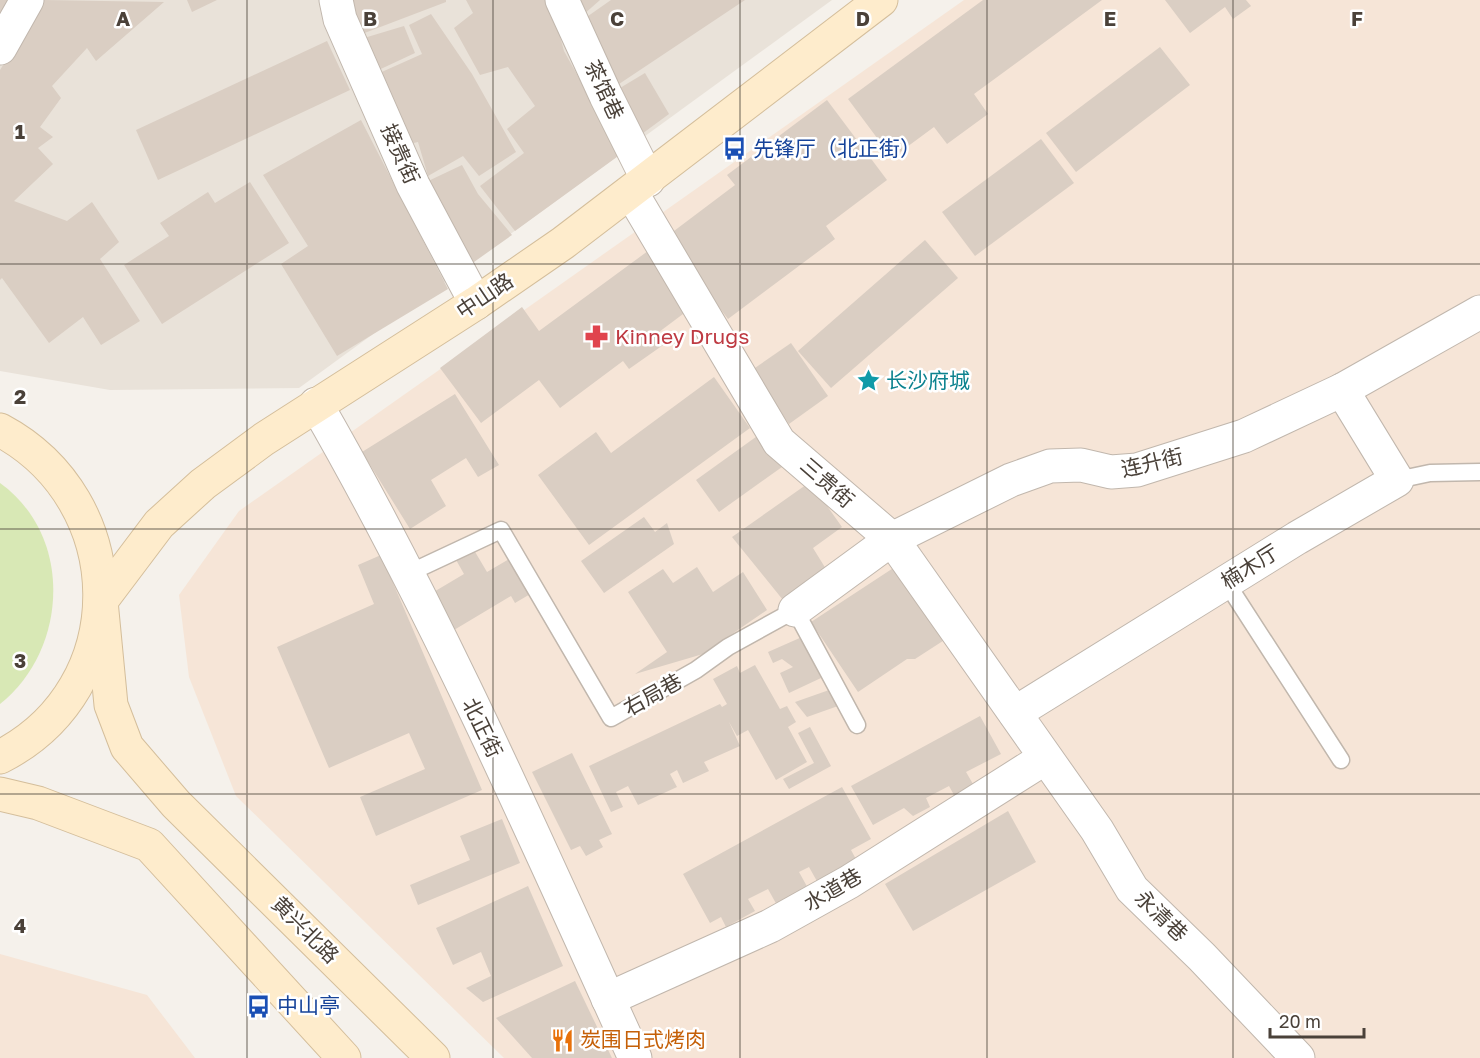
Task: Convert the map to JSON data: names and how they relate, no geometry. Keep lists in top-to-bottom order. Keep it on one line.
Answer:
{"streets":{"main road":["中山路","黄兴北路"],"street":["茶馆巷","接贵街","连升街","三贵街","楠木厅","北正街","水道巷","永清巷"],"lane":["右局巷"]},"crossings":[["茶馆巷","中山路"],["茶馆巷","三贵街"],["接贵街","中山路"],["中山路","三贵街"],["中山路","北正街"],["中山路","黄兴北路"],["连升街","三贵街"],["连升街","右局巷"],["三贵街","楠木厅"],["三贵街","水道巷"],["三贵街","永清巷"],["右局巷","北正街"],["北正街","水道巷"],["水道巷","永清巷"]],"places":{"bus stop":["先锋厅（北正街）","中山亭"],"pharmacy":["Kinney Drugs"],"place":["长沙府城"],"restaurant":["炭围日式烤肉"]},"scale_bar":"20 m","grid":{"columns":["A","B","C","D","E","F"],"rows":["1","2","3","4"]}}
